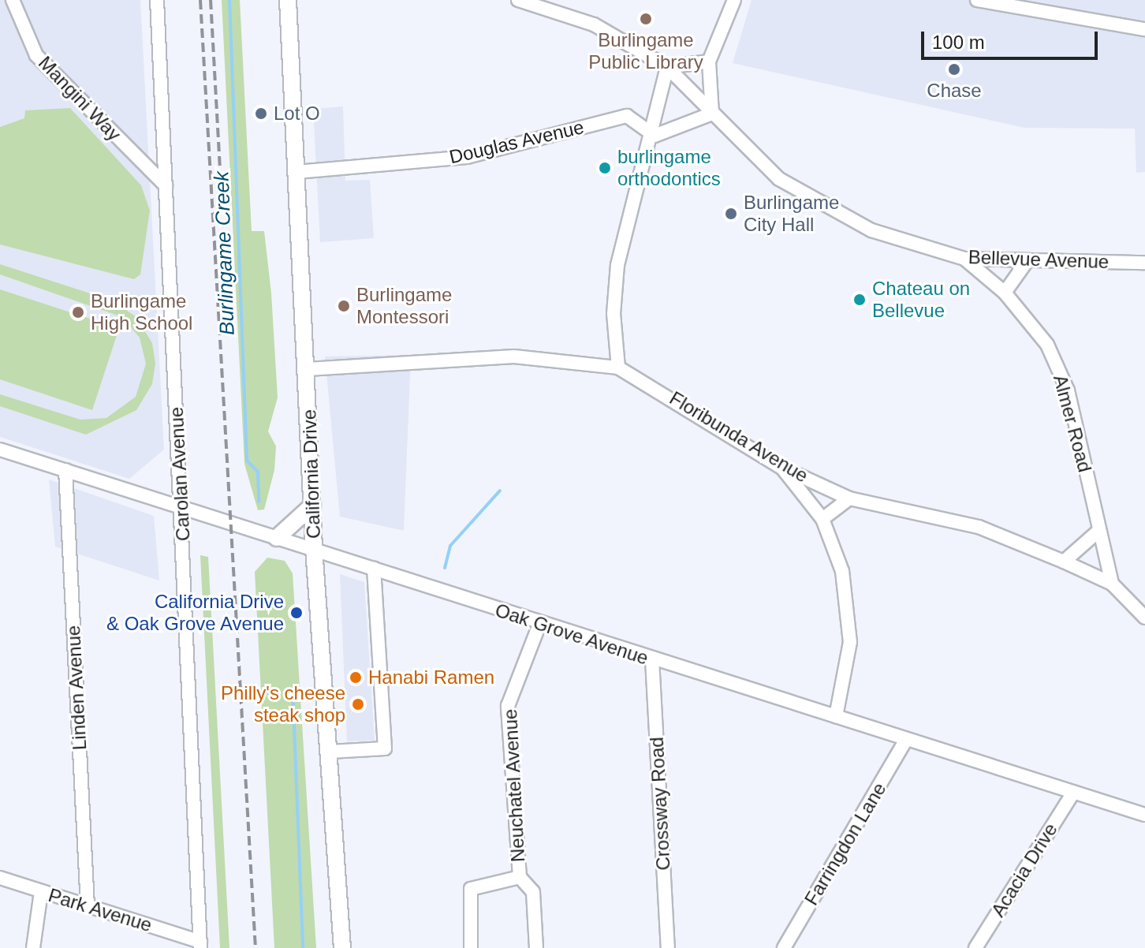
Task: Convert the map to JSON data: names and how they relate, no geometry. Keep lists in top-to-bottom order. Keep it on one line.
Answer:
{"streets":{"main road":["California Drive"],"street":["Mangini Way","Douglas Avenue","Bellevue Avenue","Almer Road","Floribunda Avenue","Carolan Avenue","Oak Grove Avenue","Linden Avenue","Neuchatel Avenue","Crossway Road","Farringdon Lane","Acacia Drive","Park Avenue"]},"crossings":[["Mangini Way","Carolan Avenue"],["Douglas Avenue","California Drive"],["Bellevue Avenue","Almer Road"],["Almer Road","Floribunda Avenue"],["Floribunda Avenue","California Drive"],["Carolan Avenue","Oak Grove Avenue"],["Carolan Avenue","Park Avenue"],["California Drive","Oak Grove Avenue"],["Oak Grove Avenue","Linden Avenue"],["Oak Grove Avenue","Neuchatel Avenue"],["Oak Grove Avenue","Crossway Road"],["Oak Grove Avenue","Farringdon Lane"],["Oak Grove Avenue","Acacia Drive"],["Linden Avenue","Park Avenue"]],"water":["Burlingame Creek"],"places":["Burlingame Public Library","Chase","Lot O","burlingame orthodontics","Burlingame City Hall","Chateau on Bellevue","Burlingame Montessori","Burlingame High School","California Drive & Oak Grove Avenue","Hanabi Ramen","Philly's cheese steak shop"],"scale_bar":"100 m"}
